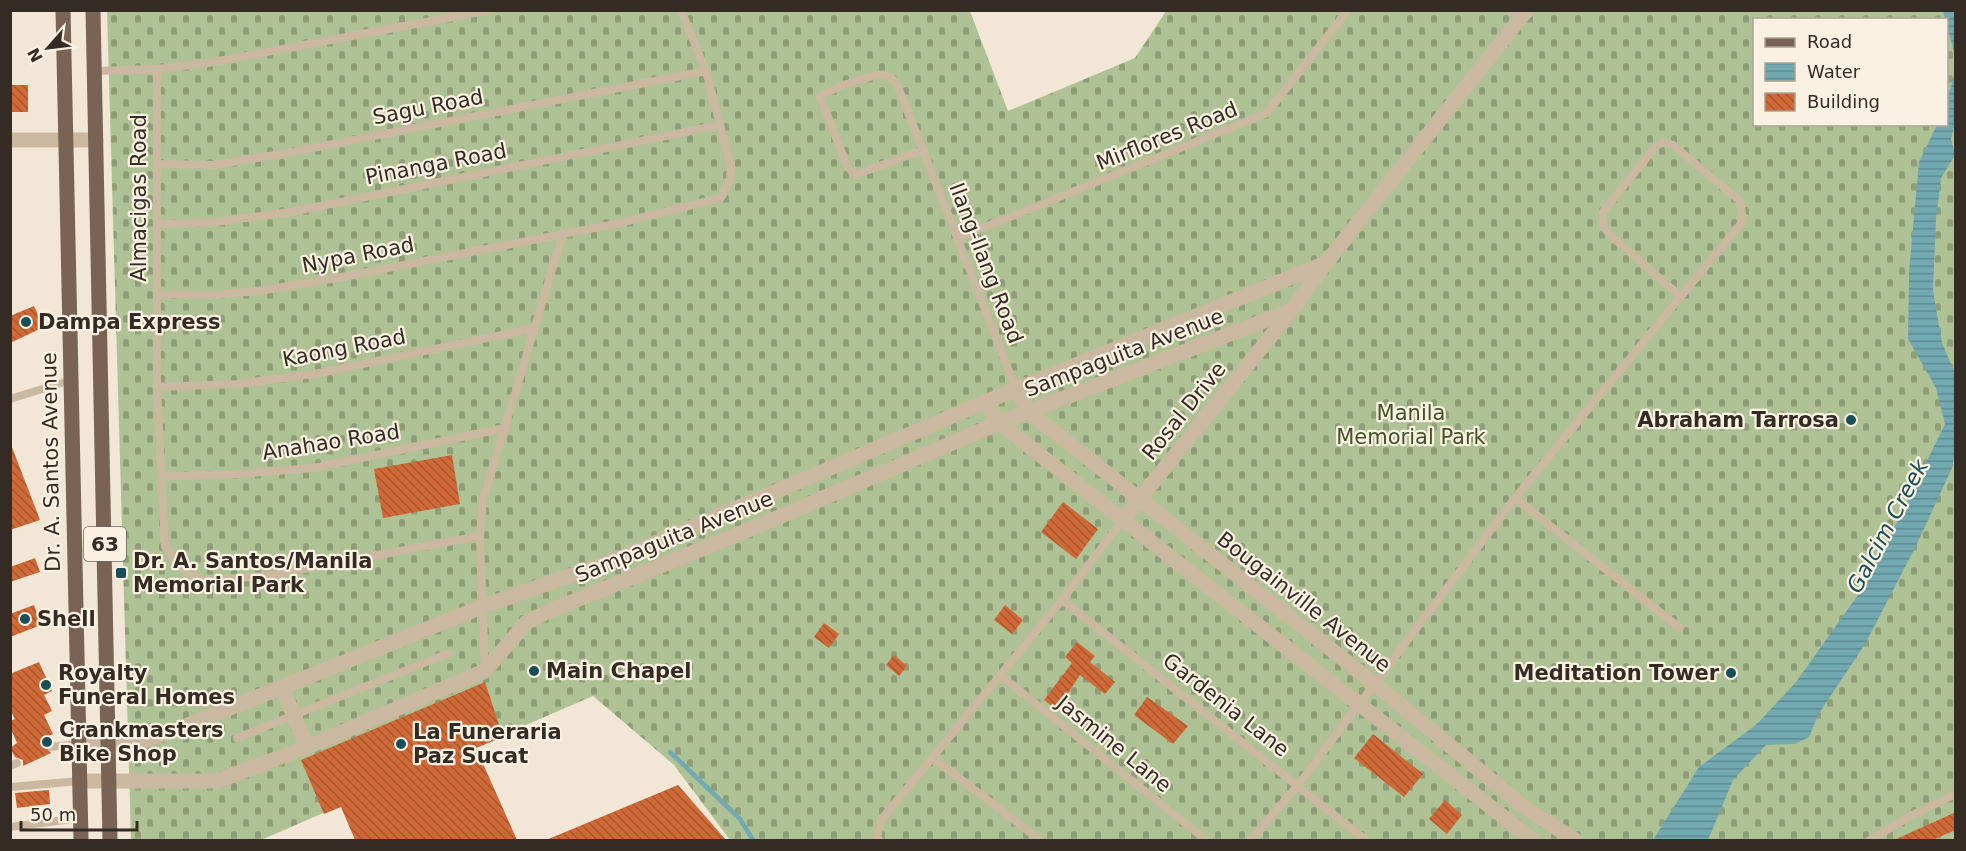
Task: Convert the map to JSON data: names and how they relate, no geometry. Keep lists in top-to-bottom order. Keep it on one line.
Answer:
{"streets":{"main road":["Dr. A. Santos Avenue","63"],"street":["Sampaguita Avenue","Rosal Drive","Bougainville Avenue"],"lane":["Sagu Road","Mirflores Road","Pinanga Road","Almacigas Road","Nypa Road","Ilang-Ilang Road","Kaong Road","Anahao Road","Gardenia Lane","Jasmine Lane"]},"crossings":[["Sagu Road","Almacigas Road"],["Mirflores Road","Ilang-Ilang Road"],["Pinanga Road","Almacigas Road"],["Almacigas Road","Nypa Road"],["Almacigas Road","Kaong Road"],["Almacigas Road","Anahao Road"],["Ilang-Ilang Road","Sampaguita Avenue"],["Ilang-Ilang Road","Bougainville Avenue"],["Sampaguita Avenue","Rosal Drive"],["Sampaguita Avenue","Dr. A. Santos Avenue"],["Sampaguita Avenue","63"],["Sampaguita Avenue","Bougainville Avenue"],["Rosal Drive","Bougainville Avenue"],["Rosal Drive","Gardenia Lane"],["Rosal Drive","Jasmine Lane"]],"water":["Galcim Creek"],"parks":["Manila Memorial Park"],"places":{"other":["Dampa Express","Abraham Tarrosa","Shell","Main Chapel","Meditation Tower","Royalty Funeral Homes","Crankmasters Bike Shop","La Funeraria Paz Sucat"],"transit":["Dr. A. Santos/Manila Memorial Park"]},"legend":["Road","Water","Building"],"scale_bar":"50 m","north":"bottom left"}
